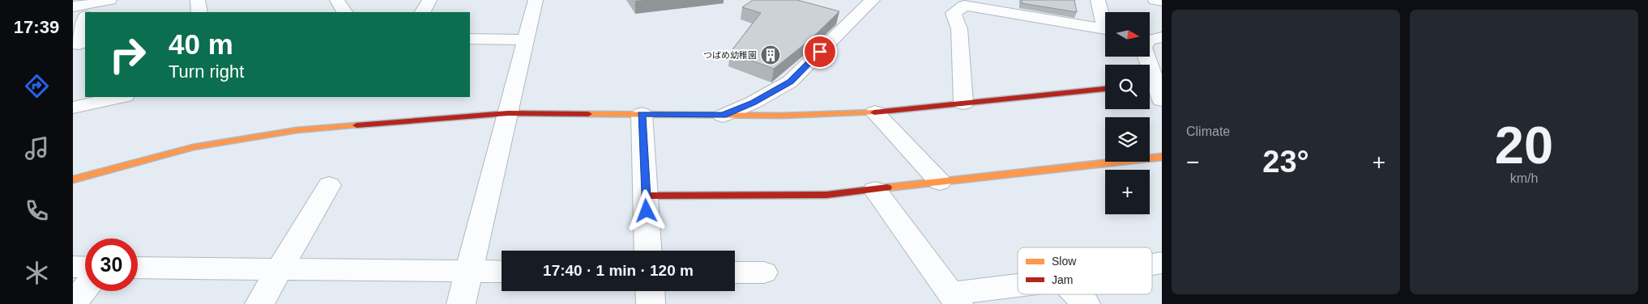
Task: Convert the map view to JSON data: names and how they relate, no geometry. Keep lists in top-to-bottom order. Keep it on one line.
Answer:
{"places":{"building":["つばめ幼稚園"]},"legend":["Slow","Jam"],"north":"right","page":{"tabs":"17:39","tile":["Climate",["20","km/h"]],"map_buttons":"+","turn":["40 m","Turn right"],"heat":["−","23°","+"],"limit":"30","trip":"17:40 · 1 min · 120 m"}}
